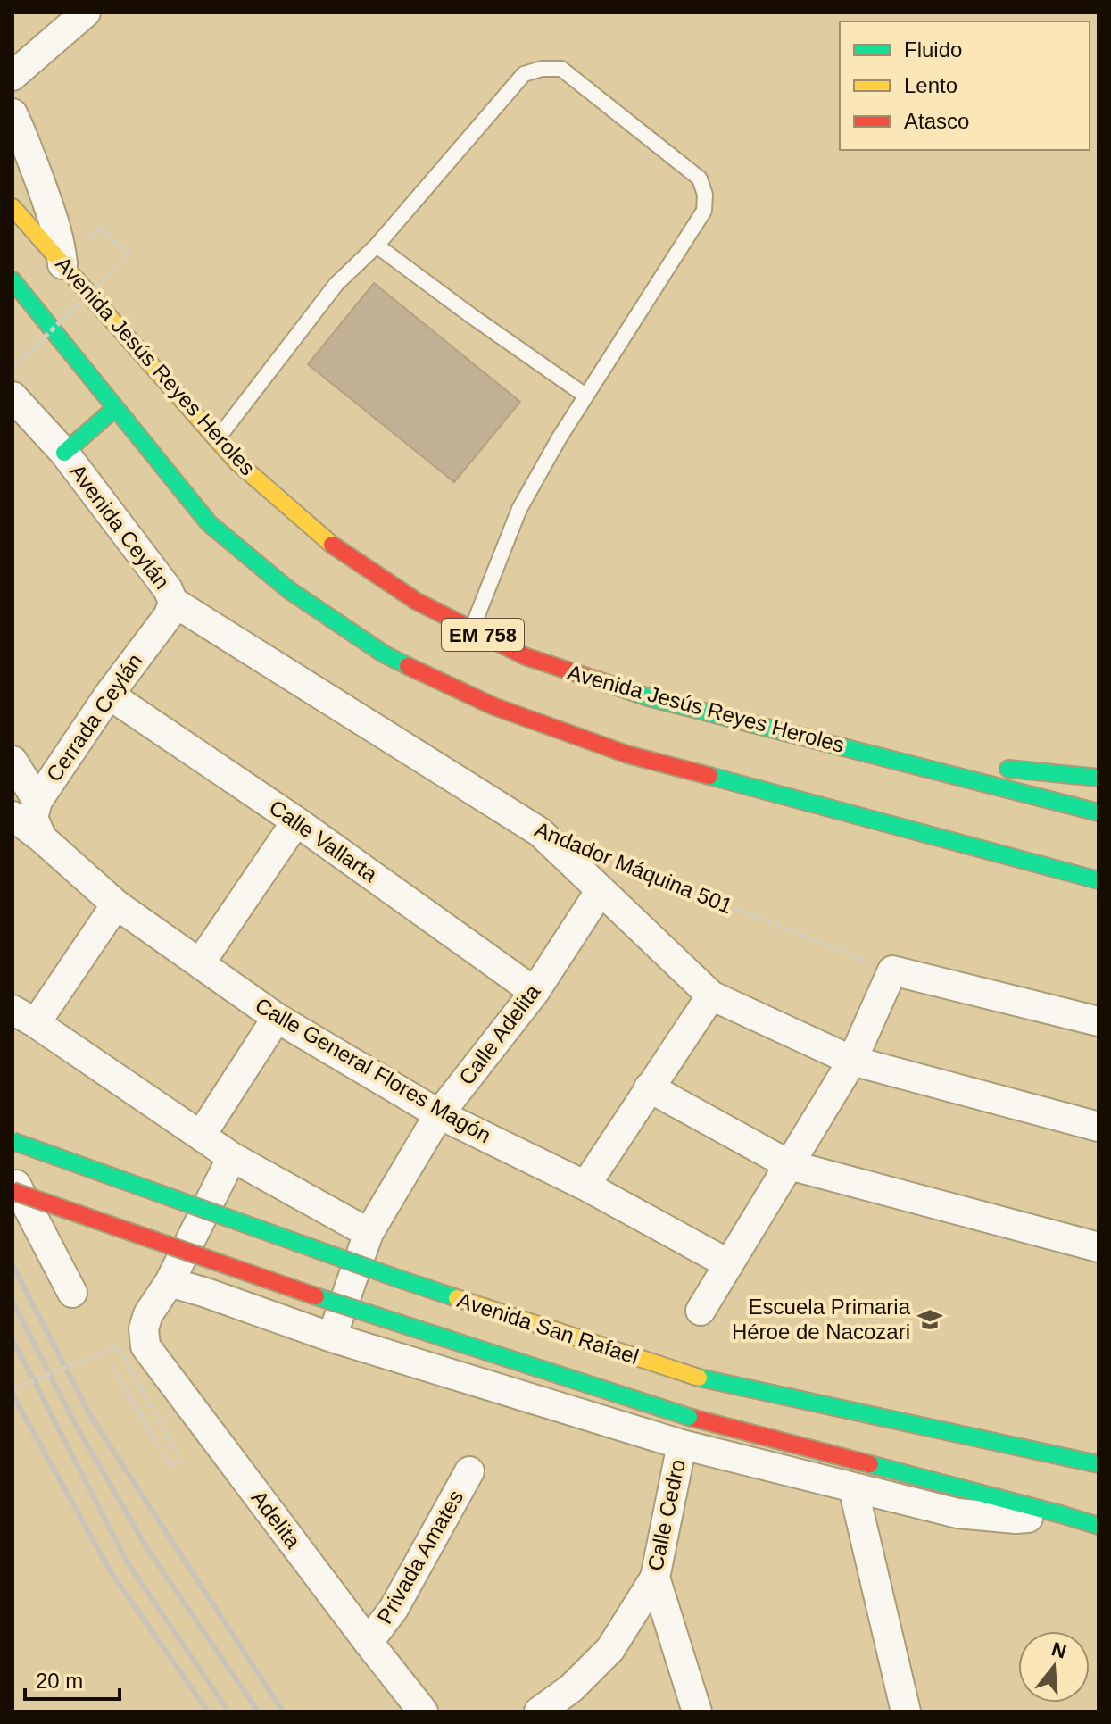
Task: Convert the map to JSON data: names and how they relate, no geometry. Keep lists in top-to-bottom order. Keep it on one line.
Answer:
{"streets":{"main road":["Avenida Jesús Reyes Heroles","EM 758","Avenida San Rafael"],"street":["Avenida Ceylán","Cerrada Ceylán","Calle Vallarta","Andador Máquina 501","Calle Adelita","Calle General Flores Magón","Calle Cedro","Adelita","Privada Amates"]},"crossings":[["Avenida Ceylán","Cerrada Ceylán"],["Avenida Ceylán","Andador Máquina 501"],["Cerrada Ceylán","Calle Vallarta"],["Cerrada Ceylán","Andador Máquina 501"],["Cerrada Ceylán","Calle General Flores Magón"],["Calle Vallarta","Calle Adelita"],["Andador Máquina 501","Calle Adelita"],["Calle Adelita","Calle General Flores Magón"],["Calle Adelita","Avenida San Rafael"],["Avenida San Rafael","Calle Cedro"],["Avenida San Rafael","Adelita"],["Adelita","Privada Amates"]],"places":{"school or university":["Escuela Primaria Héroe de Nacozari"]},"legend":["Fluido","Lento","Atasco"],"scale_bar":"20 m","north":"top"}
